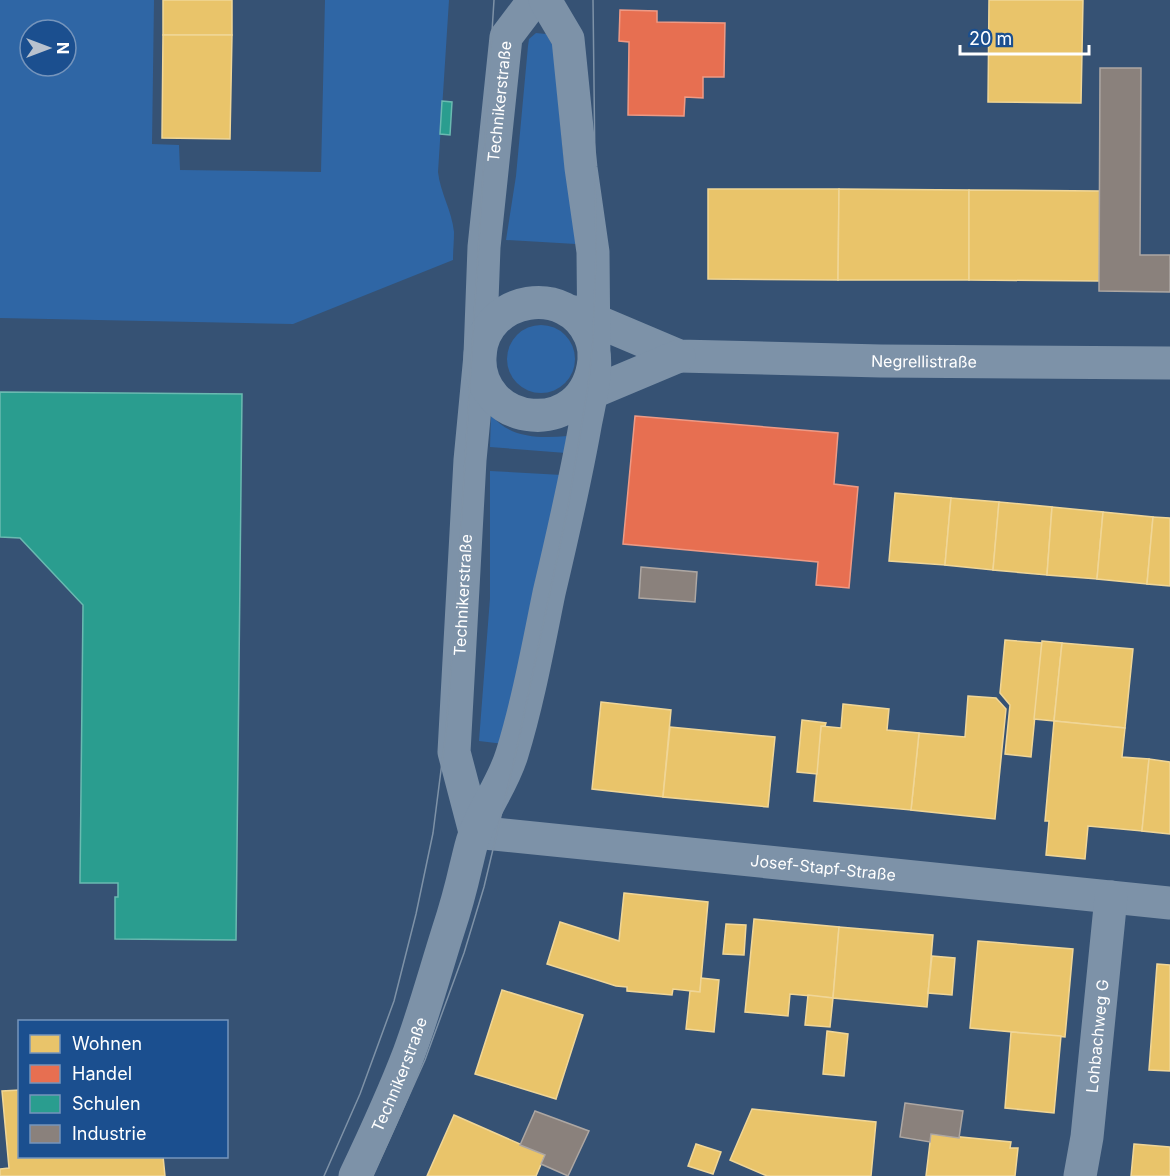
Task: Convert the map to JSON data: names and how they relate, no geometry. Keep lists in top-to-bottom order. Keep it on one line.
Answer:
{"streets":{"street":["Technikerstraße","Negrellistraße","Josef-Stapf-Straße","Lohbachweg G"]},"crossings":[["Technikerstraße","Negrellistraße"],["Technikerstraße","Josef-Stapf-Straße"],["Josef-Stapf-Straße","Lohbachweg G"]],"legend":["Wohnen","Handel","Schulen","Industrie"],"scale_bar":"20 m","north":"right"}
